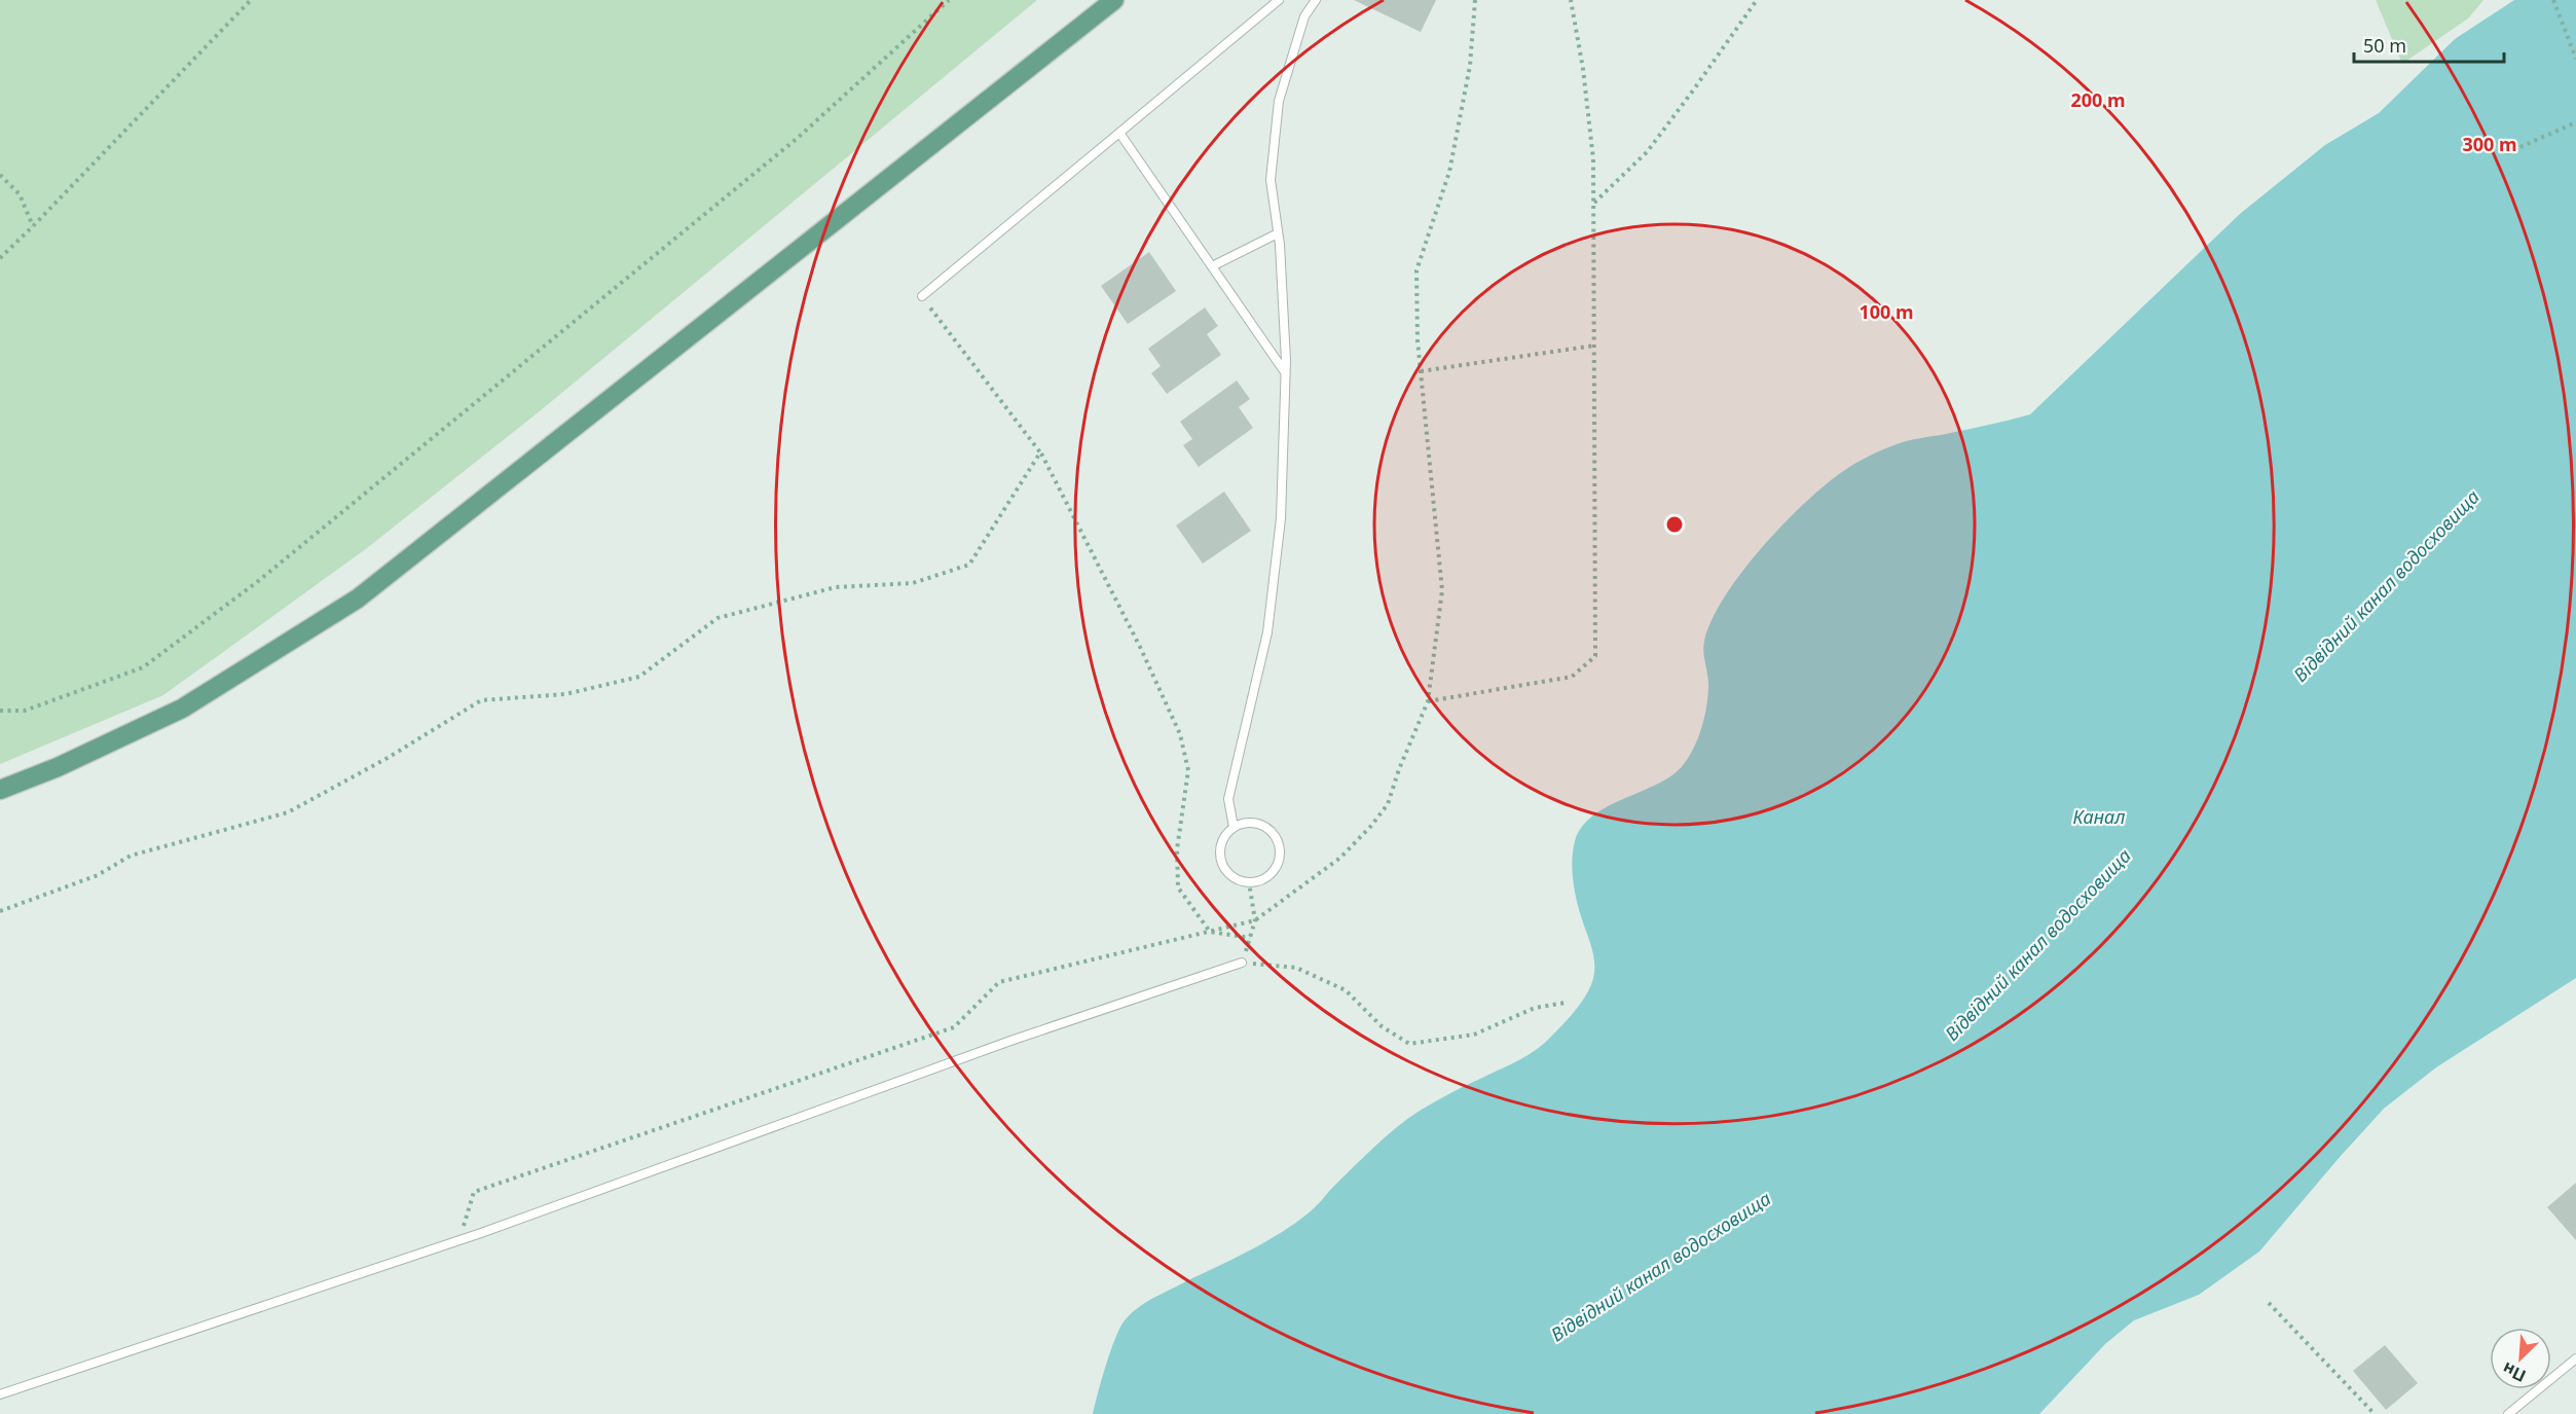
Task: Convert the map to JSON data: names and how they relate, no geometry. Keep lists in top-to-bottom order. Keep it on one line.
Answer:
{"water":["Відвідний канал водосховища","Канал"],"scale_bar":"50 m","north":"bottom left","rings":["200 m","300 m","100 m"]}
